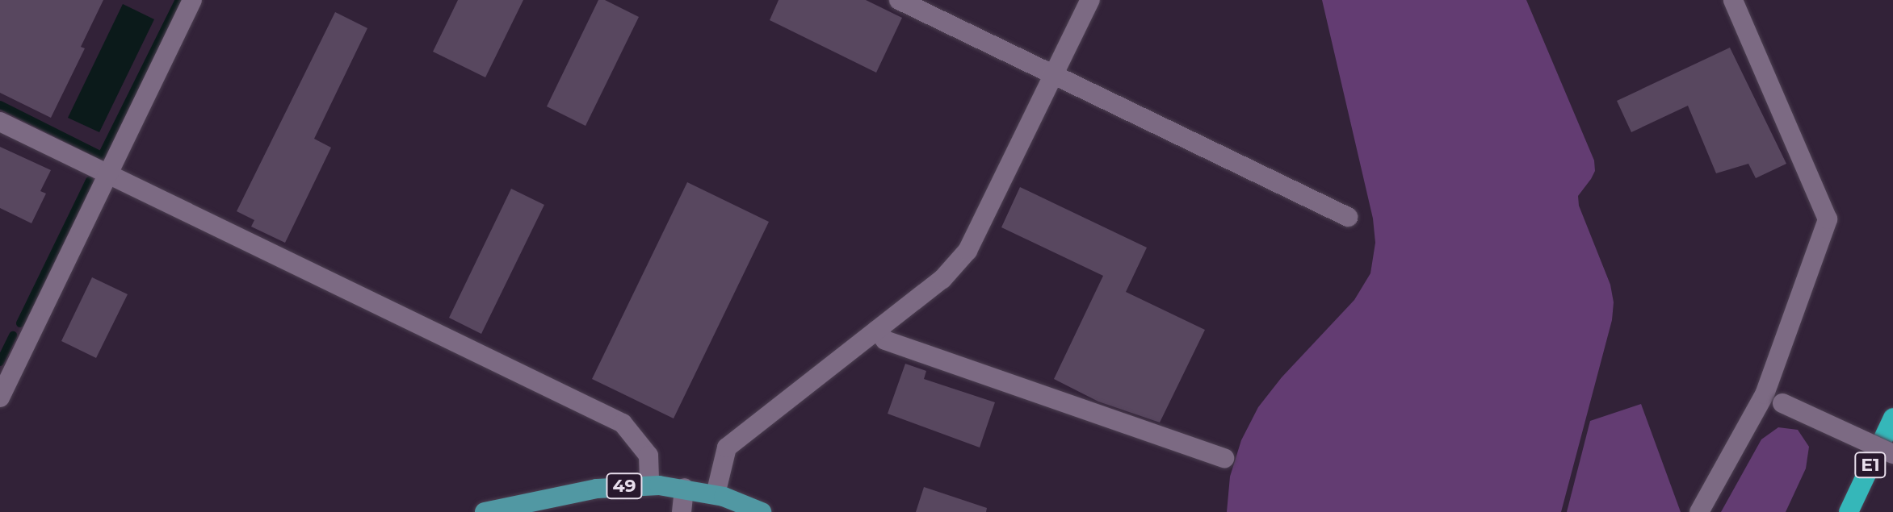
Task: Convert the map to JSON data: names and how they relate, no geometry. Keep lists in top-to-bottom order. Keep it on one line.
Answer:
{"streets":{"highway":["E1"],"main road":["49"]}}
